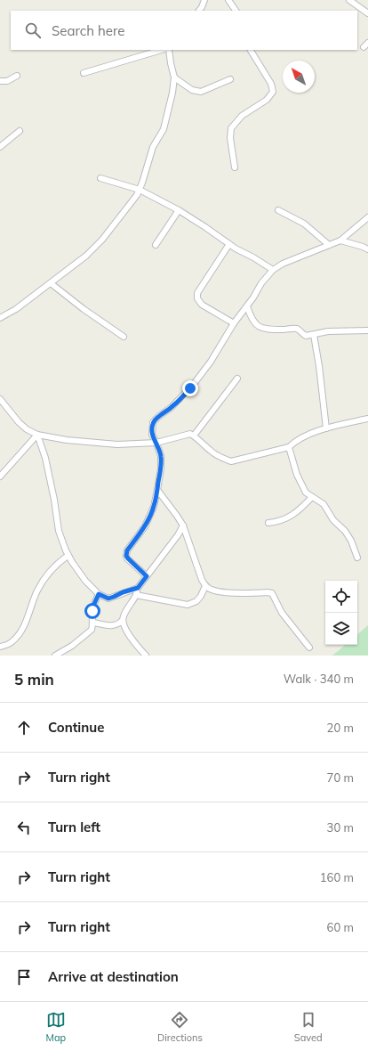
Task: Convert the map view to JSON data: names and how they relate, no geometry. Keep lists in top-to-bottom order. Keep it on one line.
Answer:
{"north":"top left","page":{"search":"Search here","heading":["5 min","Walk · 340 m"],"list":[["Continue","20 m"],["Turn right","70 m"],["Turn left","30 m"],["Turn right","160 m"],["Turn right","60 m"],"Arrive at destination"],"nav":["Map","Directions","Saved"]}}
